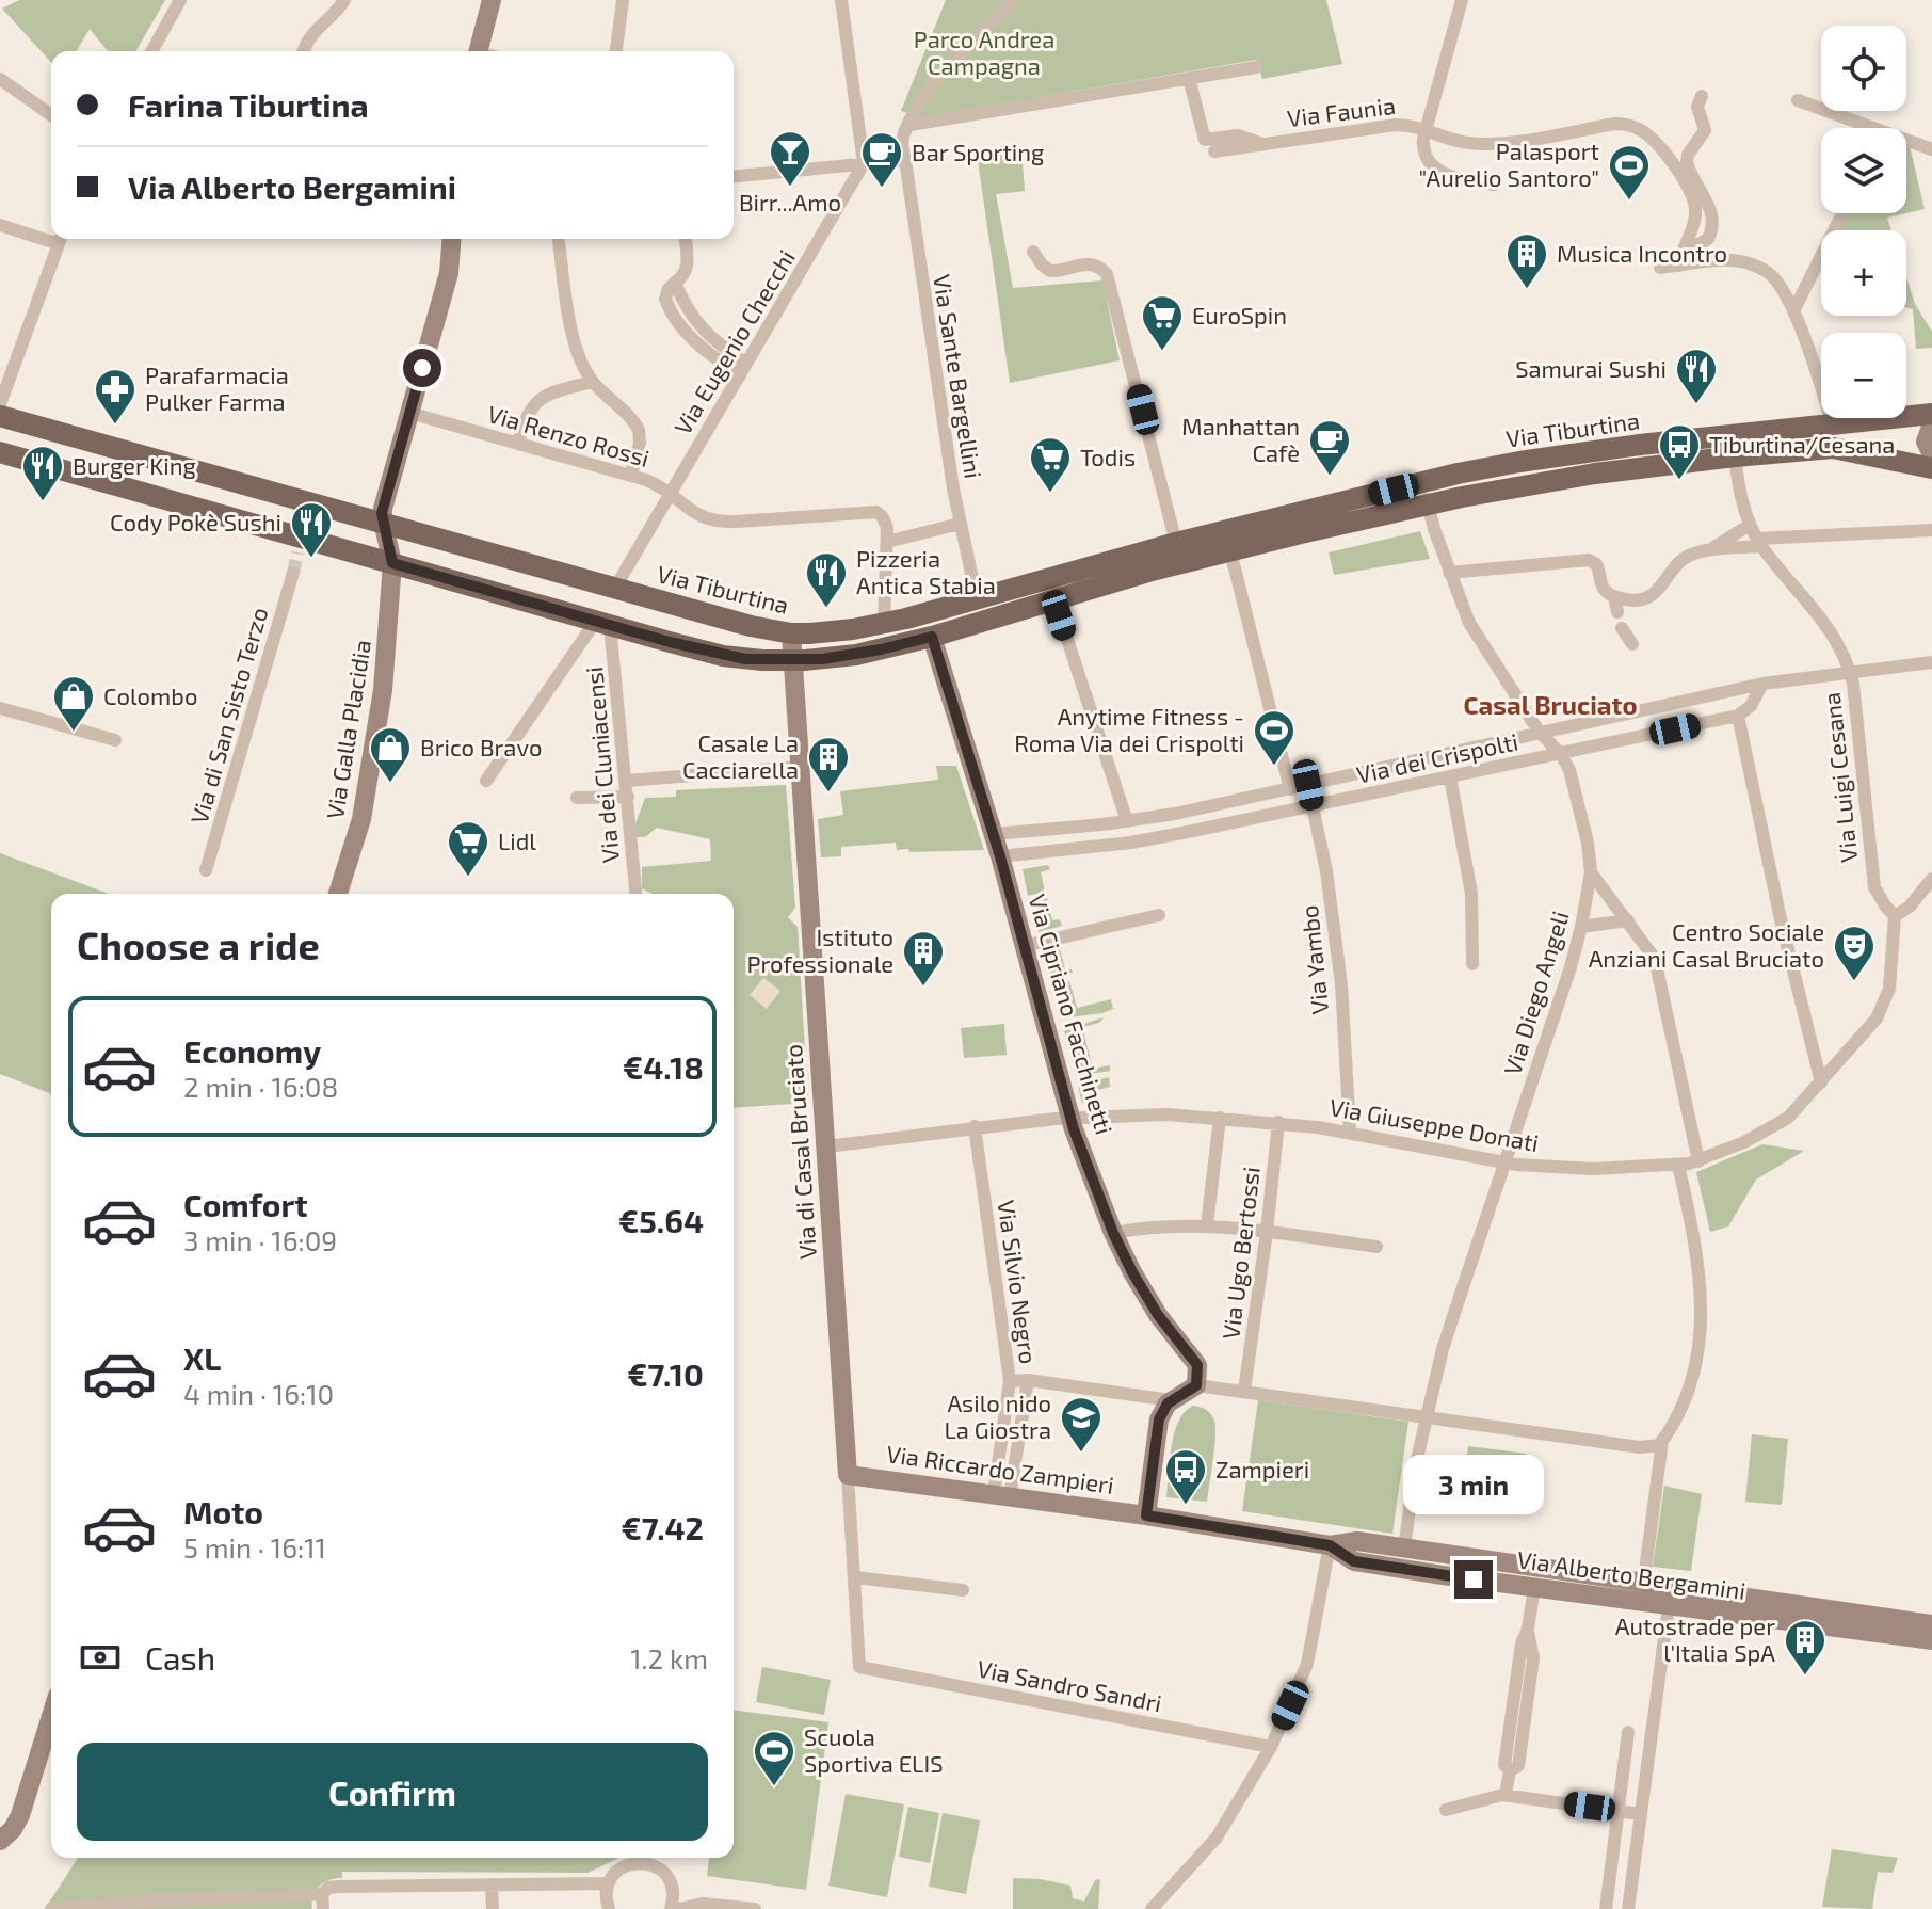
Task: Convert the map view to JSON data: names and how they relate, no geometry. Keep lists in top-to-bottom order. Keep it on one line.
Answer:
{"streets":{"main road":["Via Tiburtina"],"street":["Via Faunia","Via Eugenio Checchi","Via Sante Bargellini","Via Renzo Rossi","Via di San Sisto Terzo","Via Galla Placidia","Via dei Crispolti","Via dei Cluniacensi","Via Luigi Cesana","Via Yambo","Via Diego Angeli","Via Cipriano Facchinetti","Via Giuseppe Donati","Via di Casal Bruciato","Via Ugo Bertossi","Via Silvio Negro","Via Riccardo Zampieri","Via Alberto Bergamini","Via Sandro Sandri"]},"crossings":[["Via Eugenio Checchi","Via Tiburtina"],["Via Eugenio Checchi","Via Renzo Rossi"],["Via Sante Bargellini","Via Tiburtina"],["Via Tiburtina","Via Galla Placidia"],["Via Tiburtina","Via dei Cluniacensi"],["Via Tiburtina","Via Luigi Cesana"],["Via Tiburtina","Via Diego Angeli"],["Via Tiburtina","Via Cipriano Facchinetti"],["Via Tiburtina","Via di Casal Bruciato"],["Via dei Crispolti","Via Luigi Cesana"],["Via dei Crispolti","Via Yambo"],["Via dei Crispolti","Via Diego Angeli"],["Via dei Crispolti","Via Cipriano Facchinetti"],["Via Luigi Cesana","Via Giuseppe Donati"],["Via Yambo","Via Giuseppe Donati"],["Via Diego Angeli","Via Giuseppe Donati"],["Via Diego Angeli","Via Alberto Bergamini"],["Via Cipriano Facchinetti","Via Giuseppe Donati"],["Via Giuseppe Donati","Via di Casal Bruciato"],["Via Giuseppe Donati","Via Ugo Bertossi"],["Via Giuseppe Donati","Via Silvio Negro"],["Via di Casal Bruciato","Via Riccardo Zampieri"],["Via di Casal Bruciato","Via Sandro Sandri"],["Via Silvio Negro","Via Riccardo Zampieri"],["Via Riccardo Zampieri","Via Alberto Bergamini"]],"districts":["Casal Bruciato"],"parks":["Parco Andrea Campagna"],"places":{"bar":["Birr...Amo"],"cafe":["Bar Sporting","Manhattan Cafè"],"sports":["Palasport \"Aurelio Santoro\"","Anytime Fitness - Roma Via dei Crispolti","Scuola Sportiva ELIS"],"building":["Musica Incontro","Casale La Cacciarella","Istituto Professionale","Autostrade per l'Italia SpA"],"supermarket":["EuroSpin","Todis","Lidl"],"restaurant":["Samurai Sushi","Burger King","Cody Pokè Sushi","Pizzeria Antica Stabia"],"pharmacy":["Parafarmacia Pulker Farma"],"bus stop":["Tiburtina/Cesana","Zampieri"],"shop":["Colombo","Brico Bravo"],"theatre":["Centro Sociale Anziani Casal Bruciato"],"school or university":["Asilo nido La Giostra"]},"page":{"map_buttons":["+","−"],"banner":["Farina Tiburtina","Via Alberto Bergamini"],"heading":"Choose a ride","list":[{"name":"Economy","note":"2 min · 16:08","value":"€4.18"},{"name":"Comfort","note":"3 min · 16:09","value":"€5.64"},{"name":"XL","note":"4 min · 16:10","value":"€7.10"},{"name":"Moto","note":"5 min · 16:11","value":"€7.42"}],"bubble":"3 min","pay":["Cash","1.2 km"],"buttons":"Confirm"}}
